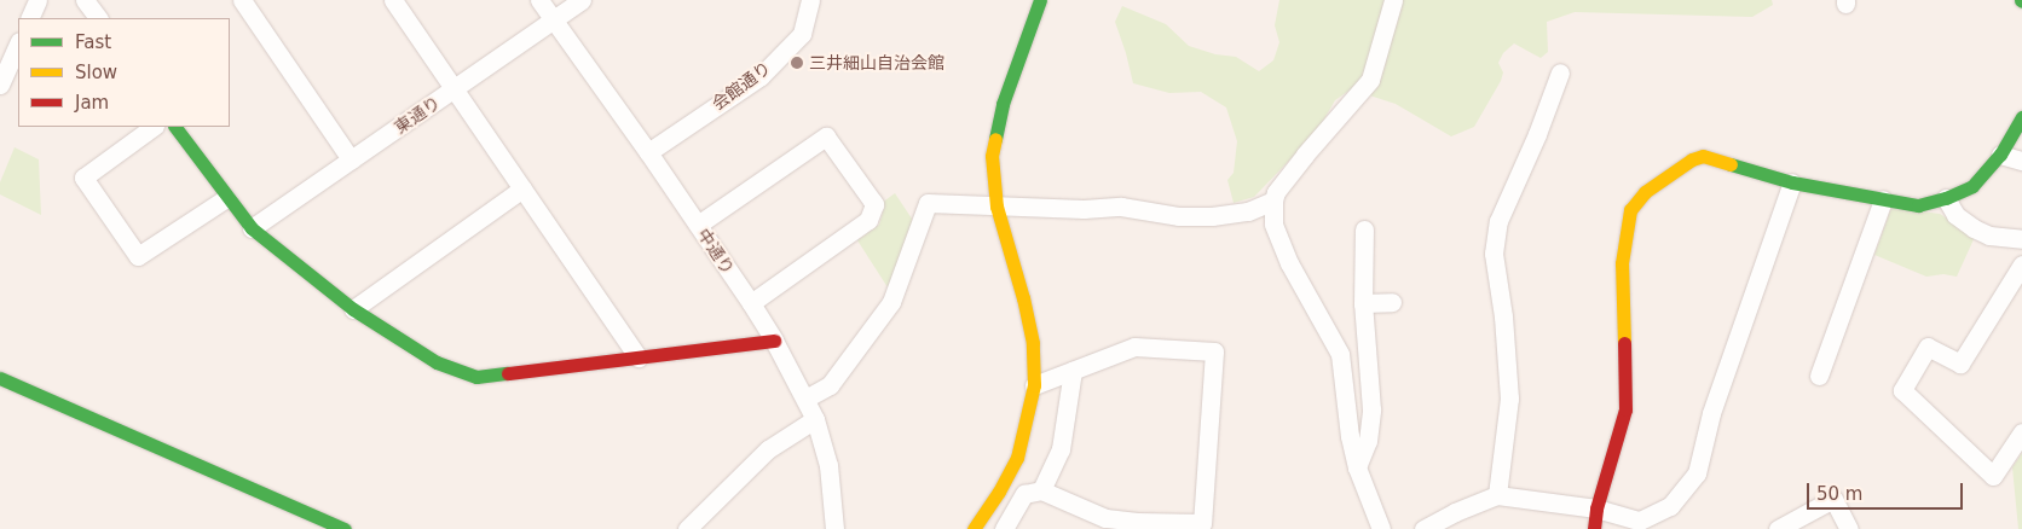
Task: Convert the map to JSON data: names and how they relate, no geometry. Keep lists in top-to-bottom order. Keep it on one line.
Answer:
{"streets":{"street":["会館通り","東通り","中通り"]},"crossings":[["会館通り","中通り"],["東通り","中通り"]],"places":["三井細山自治会館"],"legend":["Fast","Slow","Jam"],"scale_bar":"50 m"}
